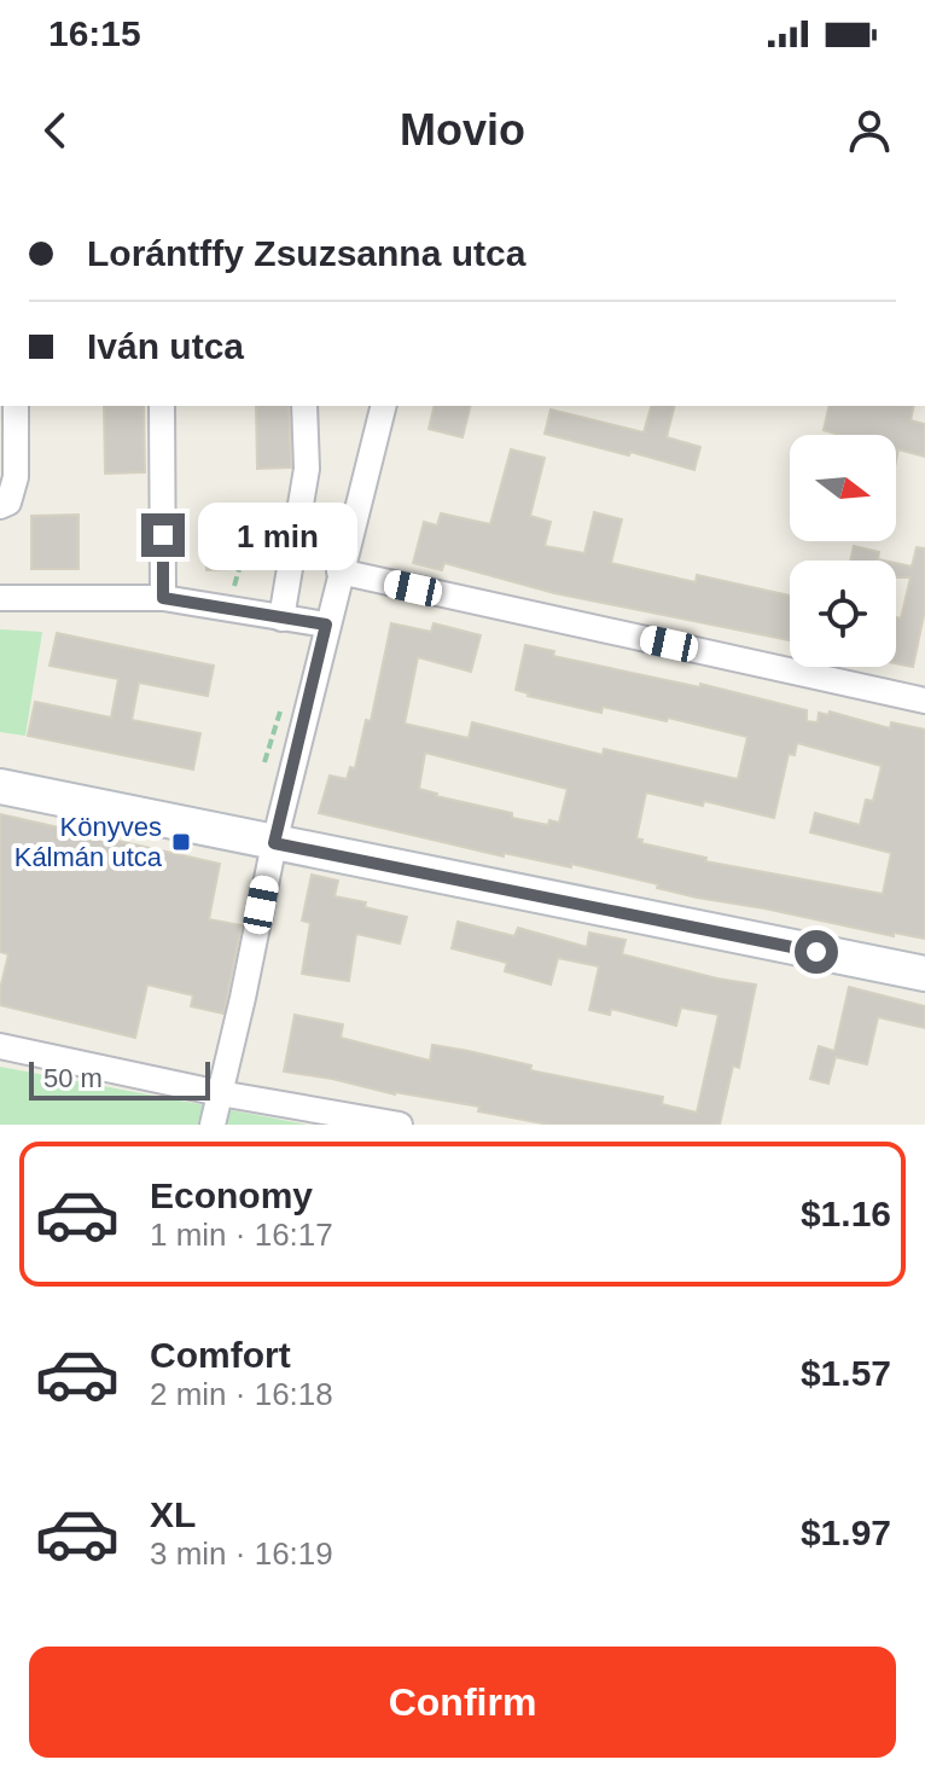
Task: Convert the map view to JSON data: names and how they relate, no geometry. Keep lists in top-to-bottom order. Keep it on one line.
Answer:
{"places":{"transit":["Könyves Kálmán utca"]},"scale_bar":"50 m","north":"right","page":{"status":"16:15","header":"Movio","banner":["Lorántffy Zsuzsanna utca","Iván utca"],"bubble":"1 min","scale":"50 m","list":[{"name":"Economy","note":"1 min · 16:17","value":"$1.16"},{"name":"Comfort","note":"2 min · 16:18","value":"$1.57"},{"name":"XL","note":"3 min · 16:19","value":"$1.97"}],"buttons":"Confirm"}}
